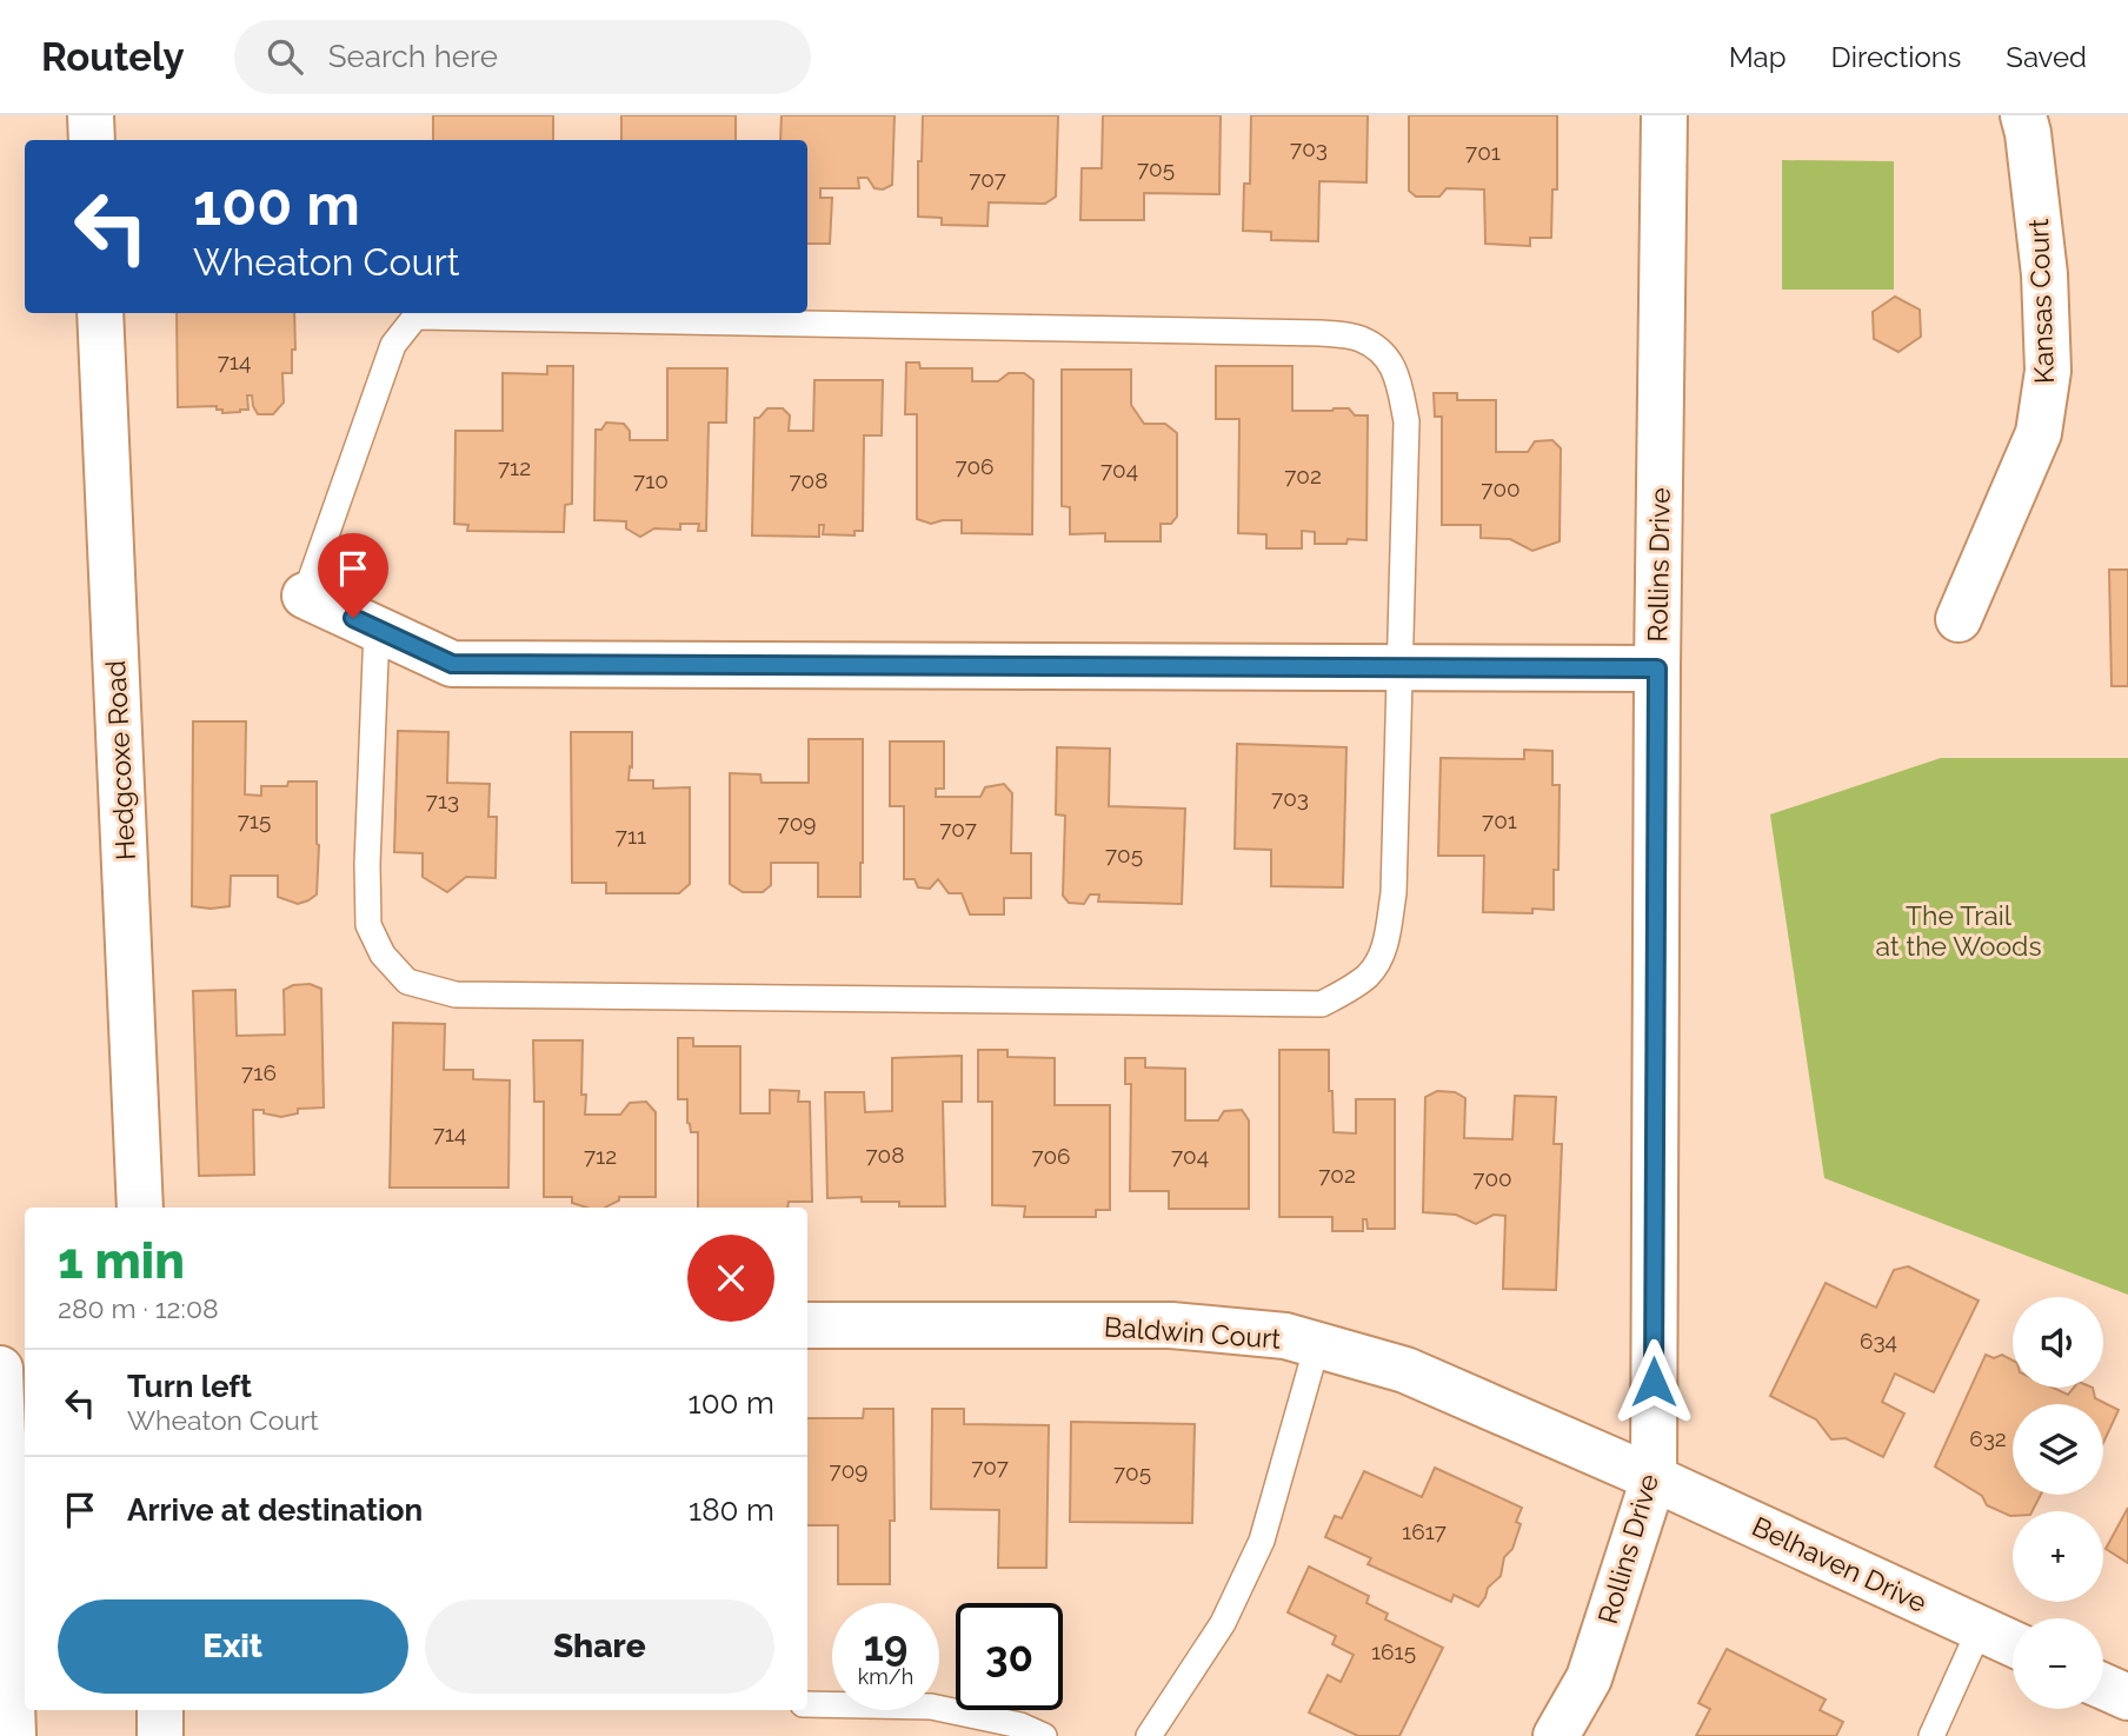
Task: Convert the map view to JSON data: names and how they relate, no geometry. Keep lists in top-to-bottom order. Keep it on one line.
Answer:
{"streets":{"street":["Kansas Court","Rollins Drive","Hedgcoxe Road","Baldwin Court","Belhaven Drive"]},"crossings":[["Rollins Drive","Baldwin Court"],["Rollins Drive","Belhaven Drive"],["Baldwin Court","Belhaven Drive"]],"parks":["The Trail at the Woods"],"house_numbers":["703","701","705","707","714","706","712","704","702","710","708","700","703","713","715","701","709","707","711","705","716","714","708","712","706","704","702","700","634","632","707","709","705","1617","1615"],"page":{"header":"Routely","search":"Search here","nav":["Map","Directions","Saved"],"turn":["100 m","Wheaton Court"],"heading":["1 min","280 m · 12:08"],"map_buttons":["+","−"],"list":[{"name":"Turn left","note":"Wheaton Court","value":"100 m"},{"name":"Arrive at destination","value":"180 m"}],"buttons":["Exit","Share"],"speed":"19 km/h","limit":"30"}}
